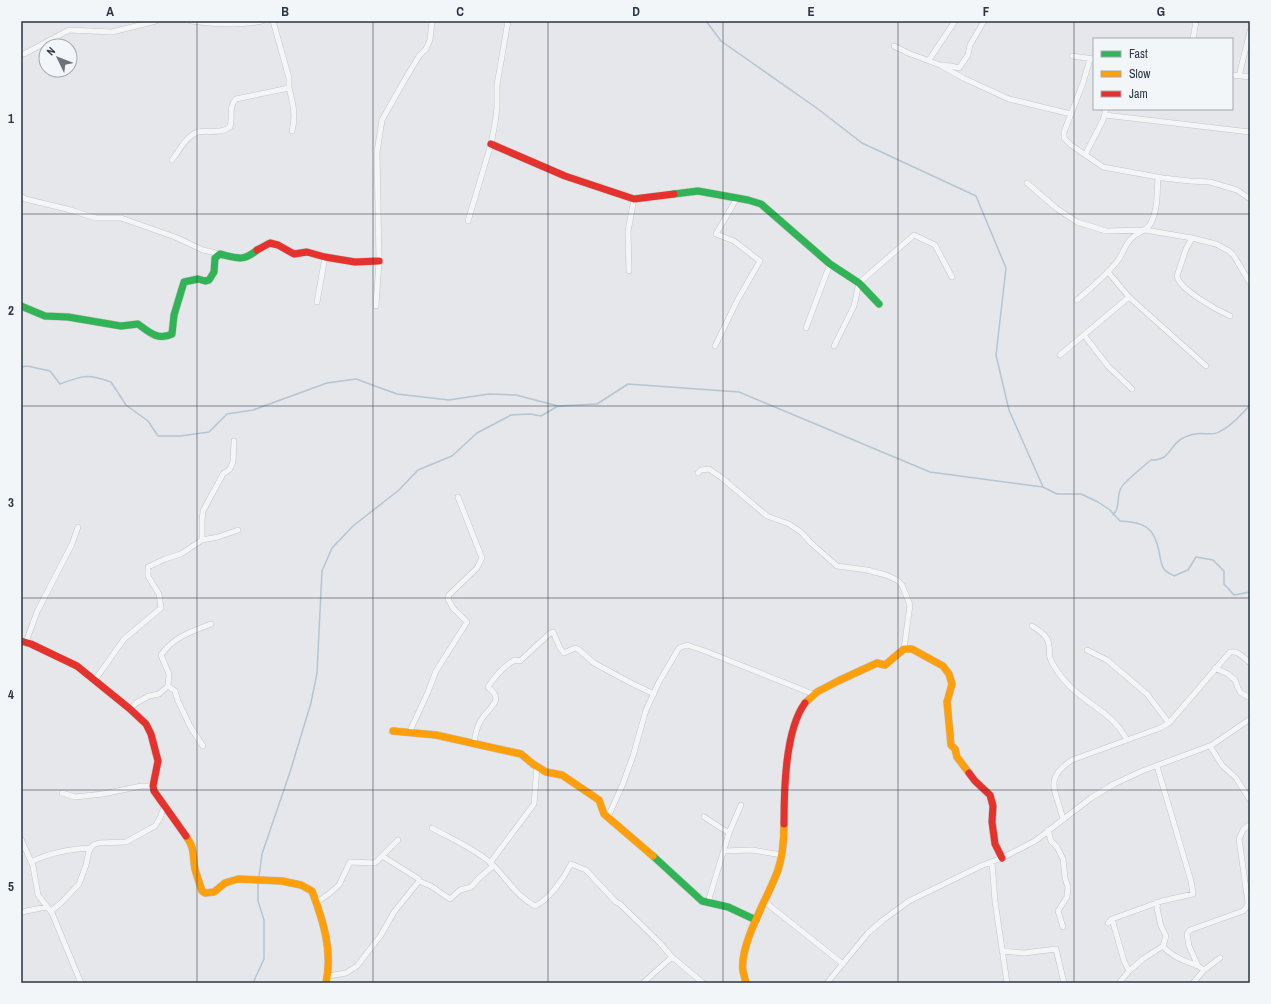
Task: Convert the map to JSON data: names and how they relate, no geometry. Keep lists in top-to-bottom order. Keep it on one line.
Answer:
{"legend":["Fast","Slow","Jam"],"north":"top left","grid":{"columns":["A","B","C","D","E","F","G"],"rows":["1","2","3","4","5"]}}
